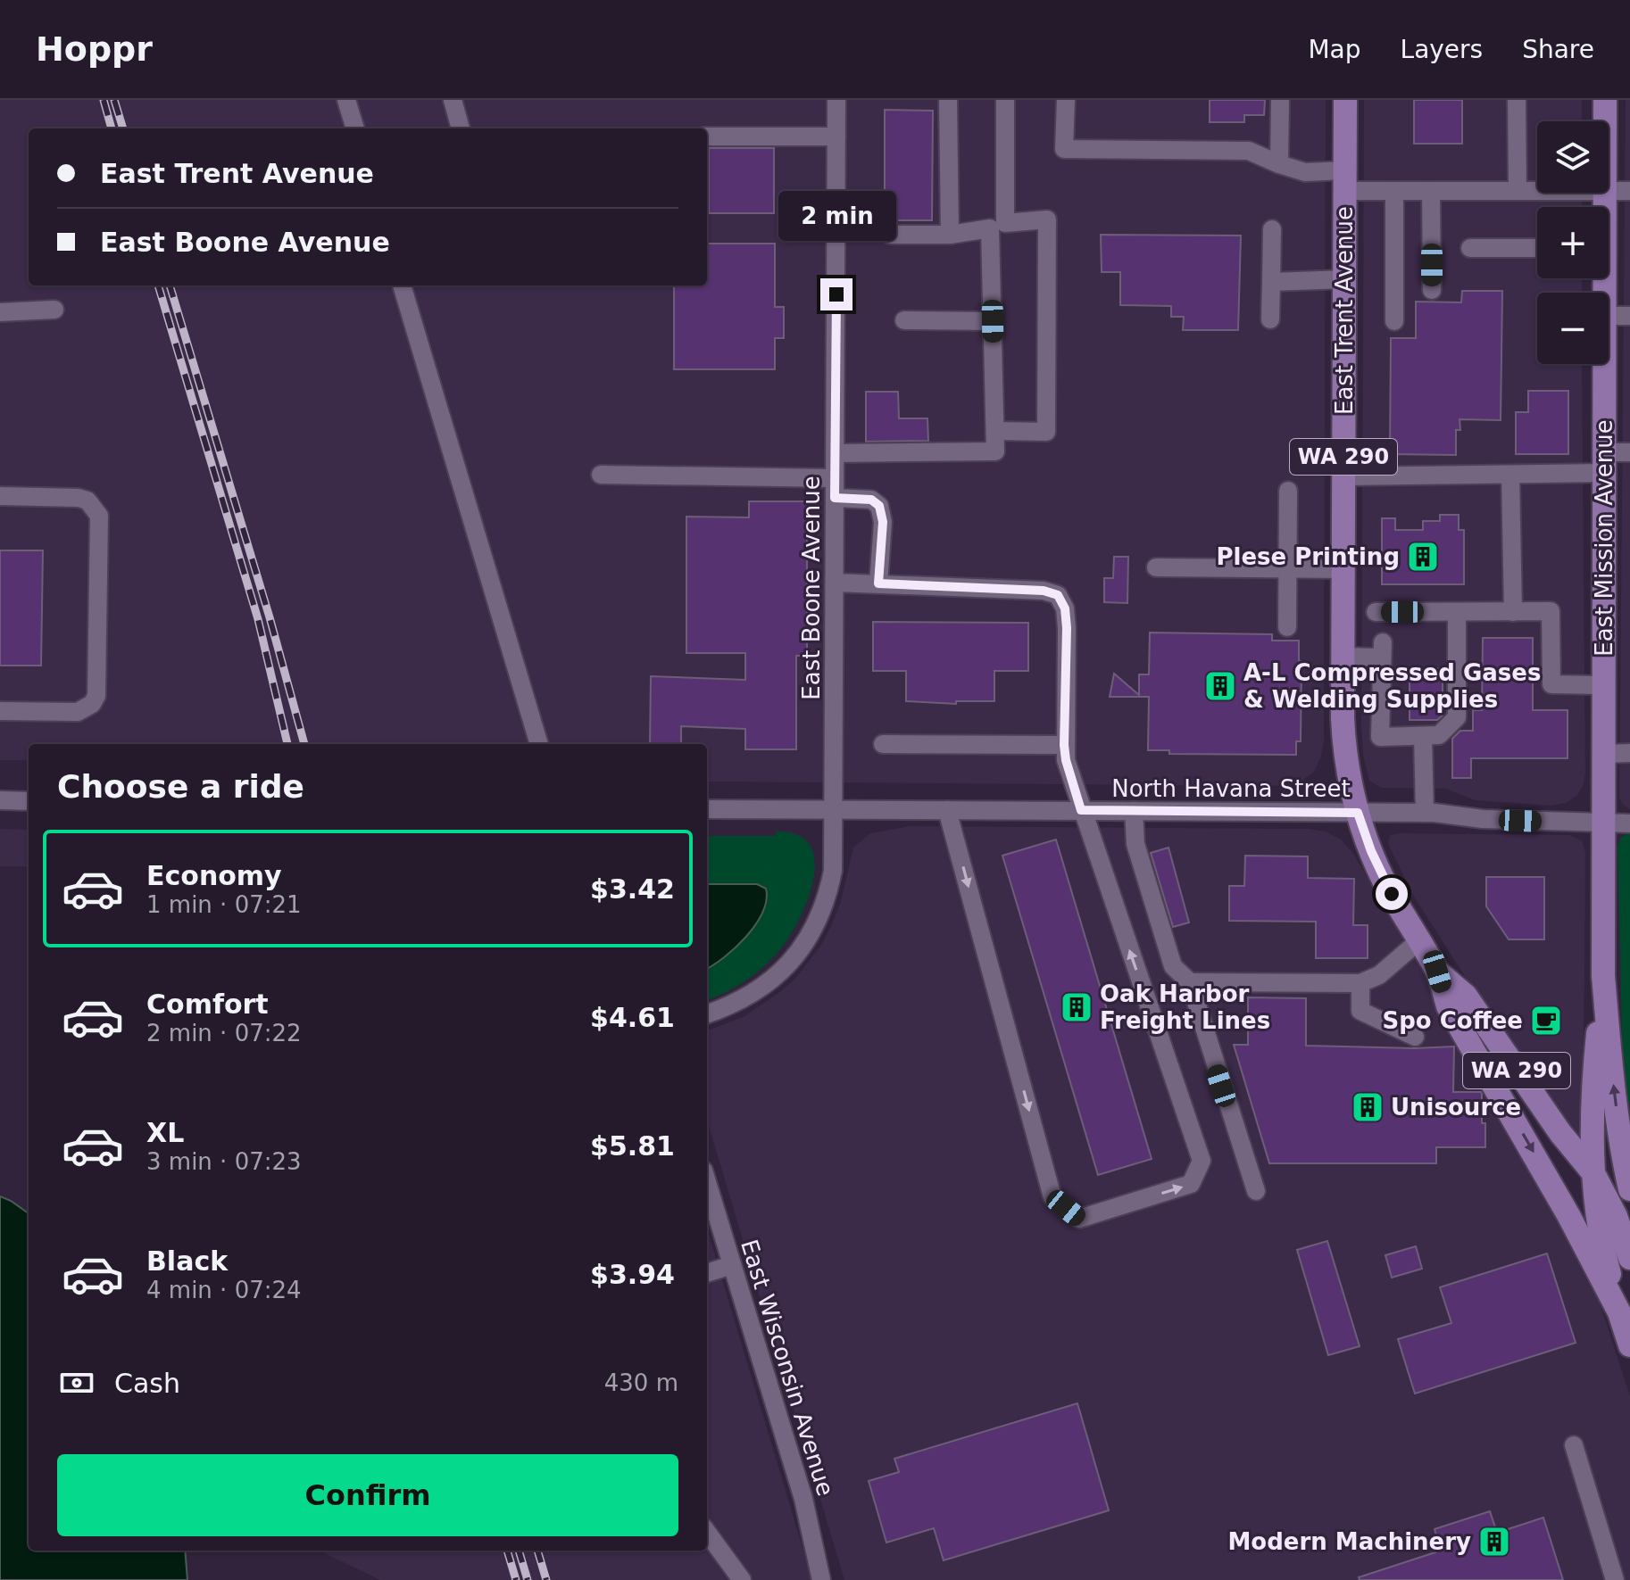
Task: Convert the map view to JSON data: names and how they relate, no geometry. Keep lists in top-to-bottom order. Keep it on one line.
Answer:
{"streets":{"main road":["East Trent Avenue","WA 290","East Mission Avenue"],"street":["East Boone Avenue","North Havana Street","East Wisconsin Avenue"]},"crossings":[["East Trent Avenue","East Mission Avenue"],["East Trent Avenue","North Havana Street"],["East Mission Avenue","North Havana Street"],["East Boone Avenue","North Havana Street"]],"places":{"building":["Plese Printing","A-L Compressed Gases & Welding Supplies","Oak Harbor Freight Lines","Unisource","Modern Machinery"],"cafe":["Spo Coffee"]},"page":{"header":"Hoppr","nav":["Map","Layers","Share"],"map_buttons":["+","−"],"banner":["East Trent Avenue","East Boone Avenue"],"bubble":"2 min","heading":"Choose a ride","list":[{"name":"Economy","note":"1 min · 07:21","value":"$3.42"},{"name":"Comfort","note":"2 min · 07:22","value":"$4.61"},{"name":"XL","note":"3 min · 07:23","value":"$5.81"},{"name":"Black","note":"4 min · 07:24","value":"$3.94"}],"pay":["Cash","430 m"],"buttons":"Confirm"}}
